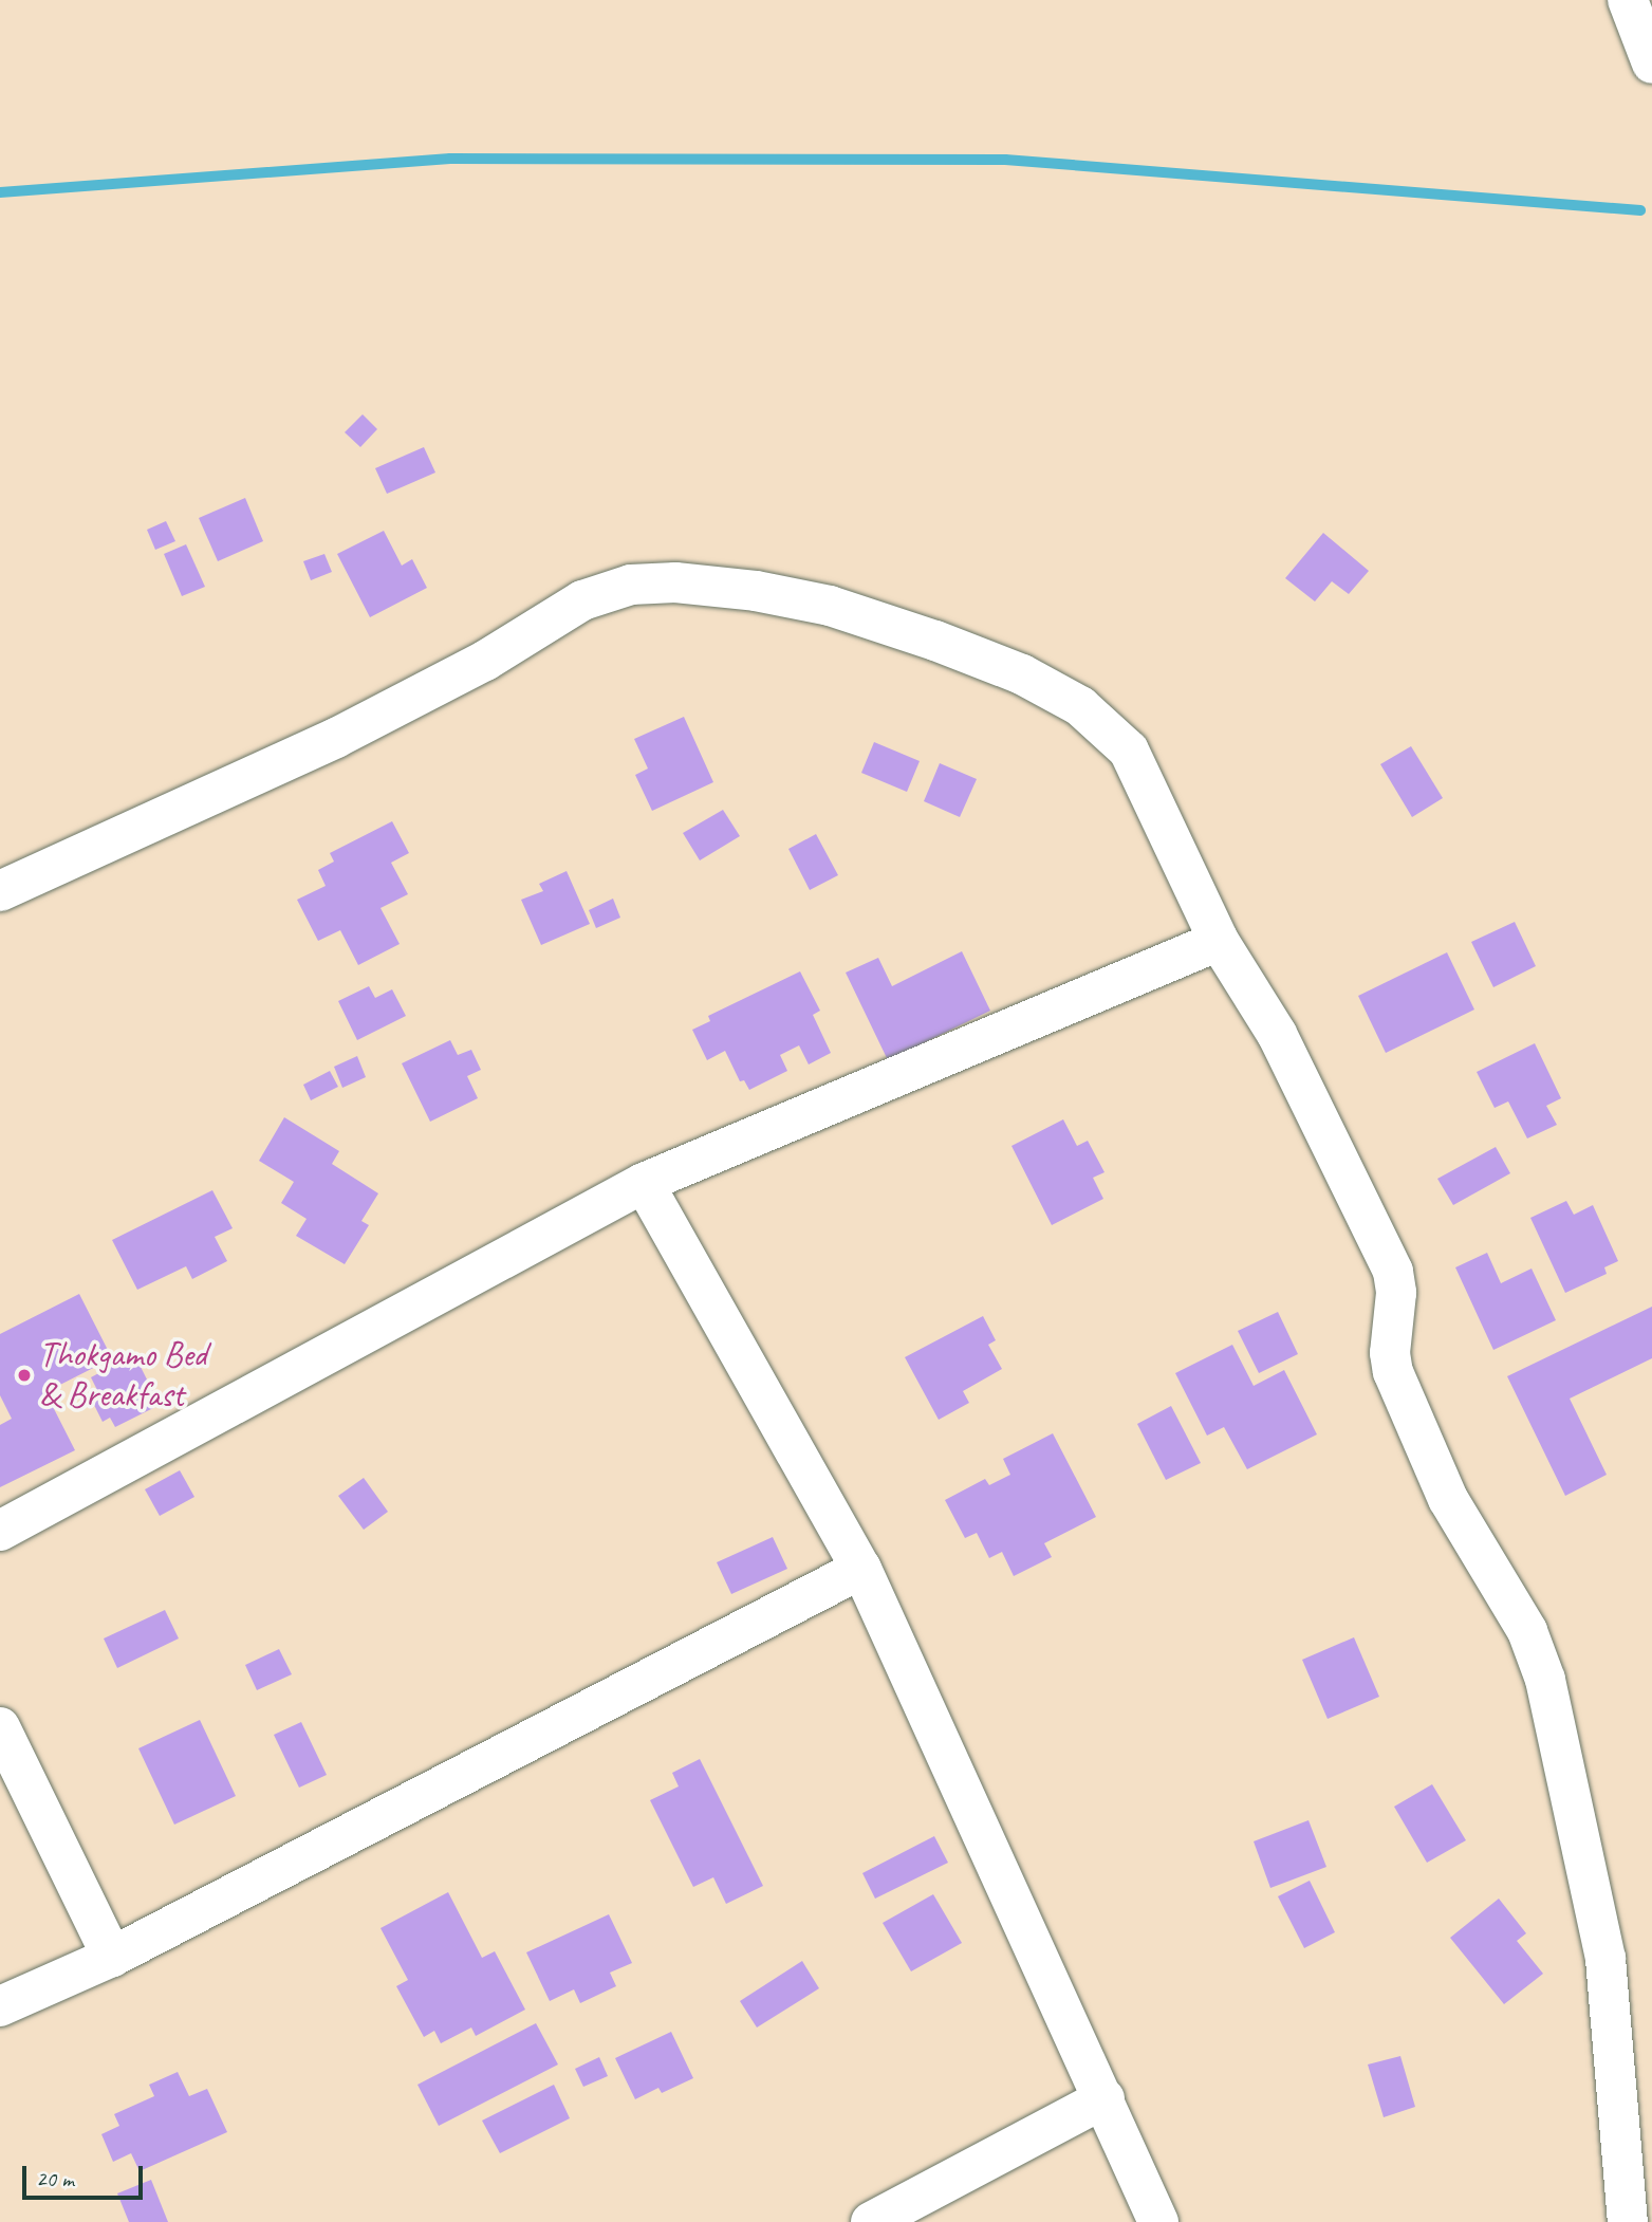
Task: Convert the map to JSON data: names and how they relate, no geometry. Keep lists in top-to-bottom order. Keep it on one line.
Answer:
{"places":["Thokgamo Bed & Breakfast"],"scale_bar":"20 m"}
